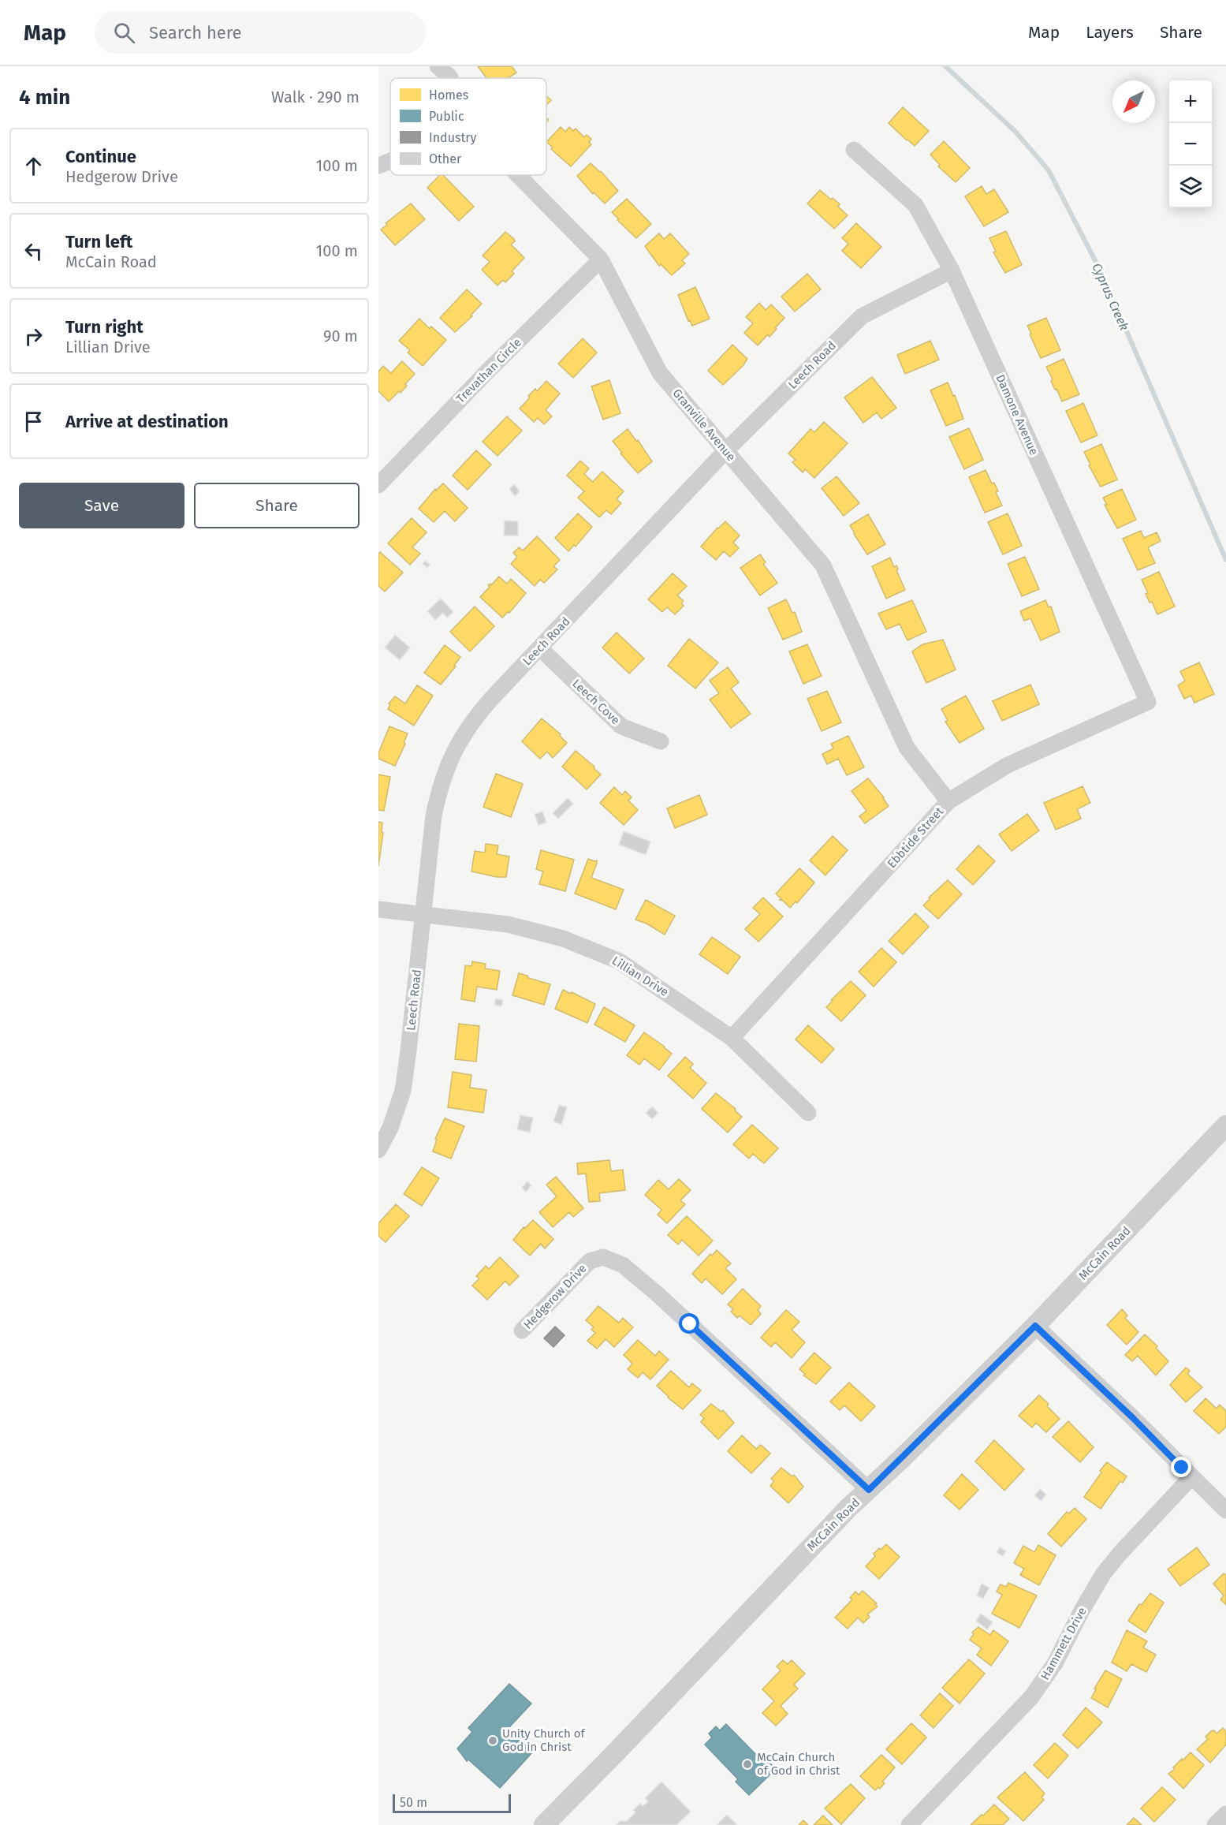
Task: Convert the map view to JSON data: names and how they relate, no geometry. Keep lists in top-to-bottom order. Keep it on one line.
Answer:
{"streets":{"street":["Leech Road","Trevathan Circle","Damone Avenue","Granville Avenue","Leech Cove","Ebbtide Street","Lillian Drive","McCain Road","Hedgerow Drive","Hammett Drive"]},"crossings":[["Leech Road","Damone Avenue"],["Leech Road","Granville Avenue"],["Leech Road","Leech Cove"],["Leech Road","Lillian Drive"],["Trevathan Circle","Granville Avenue"],["Damone Avenue","Ebbtide Street"],["Granville Avenue","Ebbtide Street"],["Ebbtide Street","Lillian Drive"],["McCain Road","Hedgerow Drive"]],"water":["Cyprus Creek"],"places":["Unity Church of God in Christ","McCain Church of God in Christ"],"legend":["Homes","Public","Industry","Other"],"scale_bar":"50 m","north":"bottom left","page":{"header":"Map","search":"Search here","nav":["Map","Layers","Share"],"heading":["4 min","Walk · 290 m"],"map_buttons":["+","−"],"list":[["Continue","Hedgerow Drive","100 m"],["Turn left","McCain Road","100 m"],["Turn right","Lillian Drive","90 m"],"Arrive at destination"],"buttons":["Save","Share"],"scale":"50 m"}}
